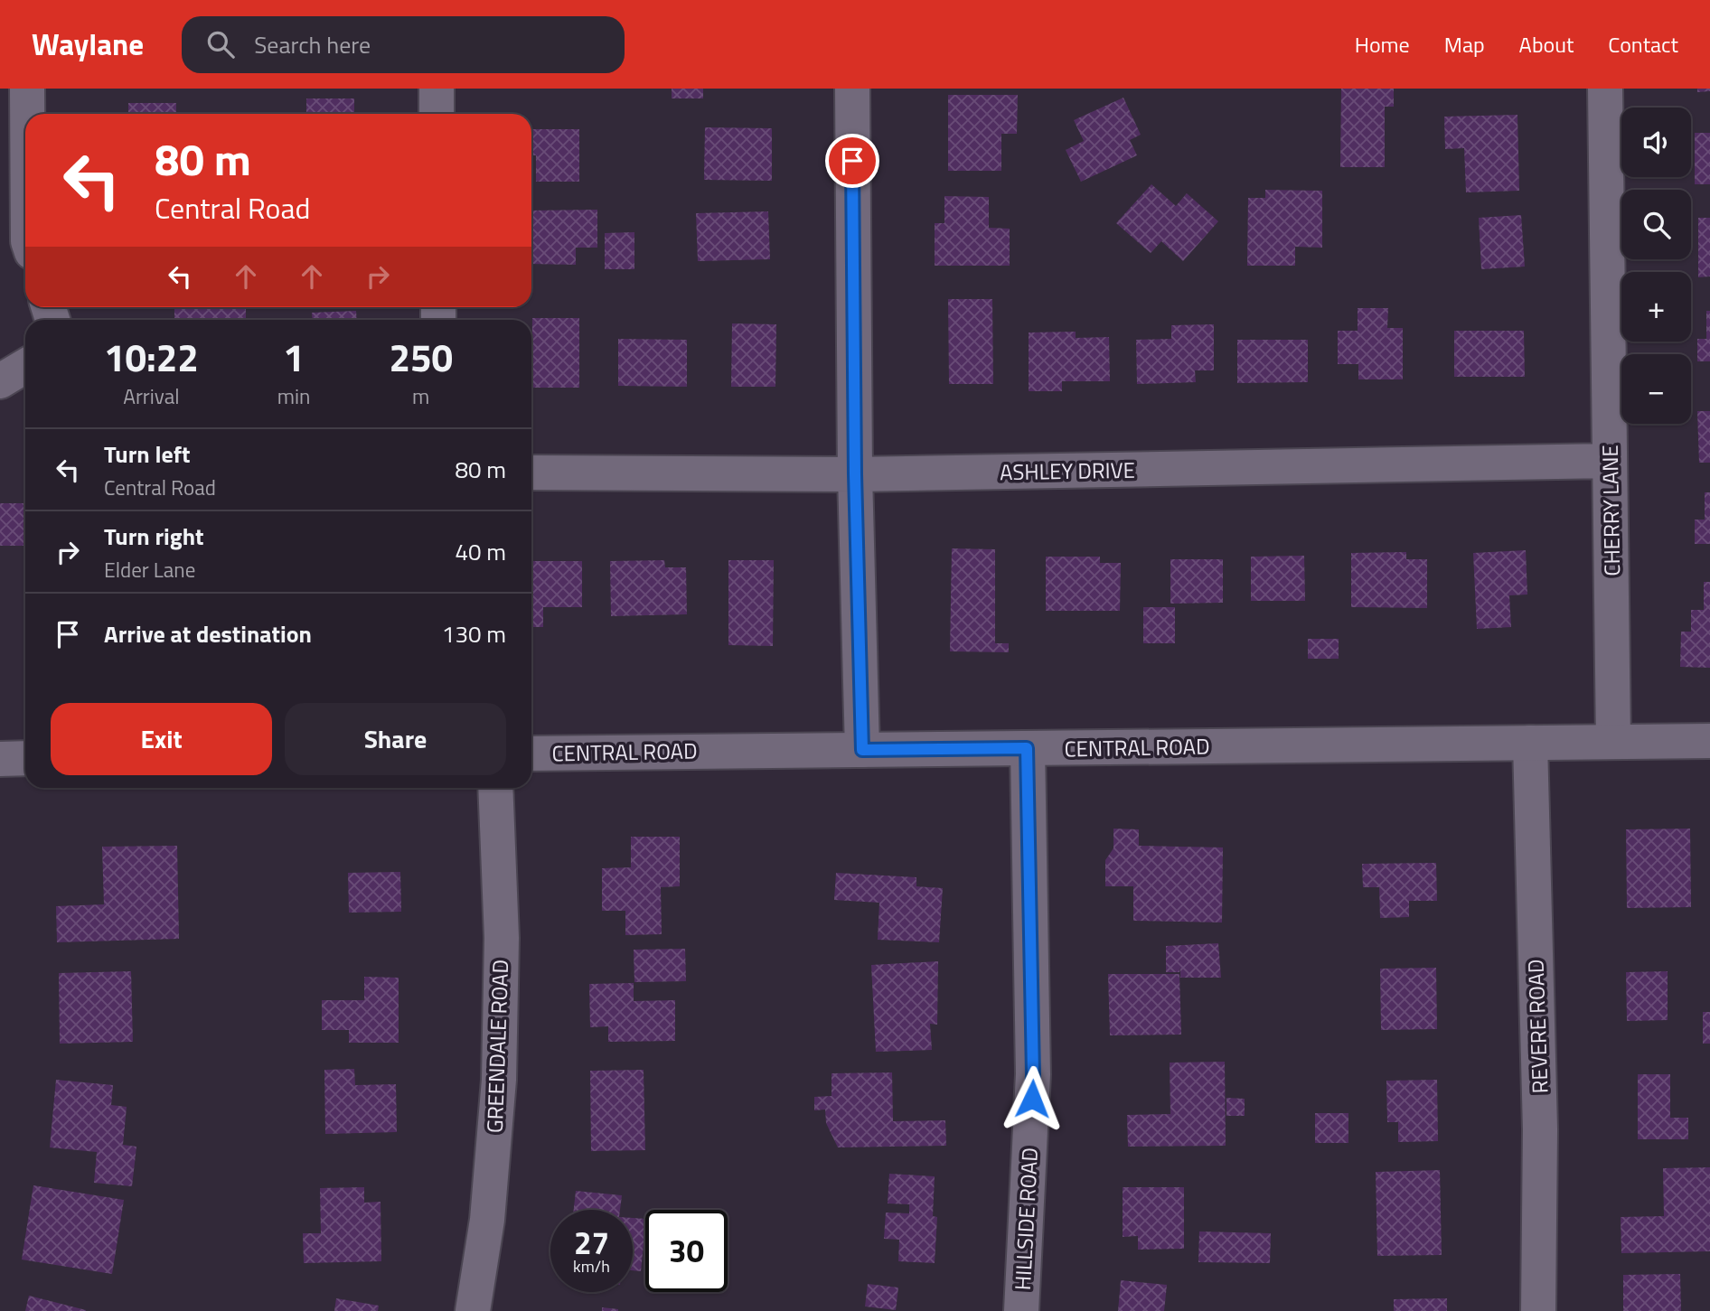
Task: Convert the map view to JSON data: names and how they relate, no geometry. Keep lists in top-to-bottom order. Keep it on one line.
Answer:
{"streets":{"street":["ASHLEY DRIVE","CHERRY LANE","CENTRAL ROAD","REVERE ROAD","GREENDALE ROAD","HILLSIDE ROAD"]},"crossings":[["ASHLEY DRIVE","CHERRY LANE"],["CHERRY LANE","CENTRAL ROAD"],["CENTRAL ROAD","REVERE ROAD"],["CENTRAL ROAD","HILLSIDE ROAD"]],"page":{"header":"Waylane","search":"Search here","nav":["Home","Map","About","Contact"],"map_buttons":["+","−"],"turn":["80 m","Central Road"],"eta":["10:22","Arrival","1","min","250","m"],"list":[{"name":"Turn left","note":"Central Road","value":"80 m"},{"name":"Turn right","note":"Elder Lane","value":"40 m"},{"name":"Arrive at destination","value":"130 m"}],"buttons":["Exit","Share"],"speed":"27 km/h","limit":"30"}}
